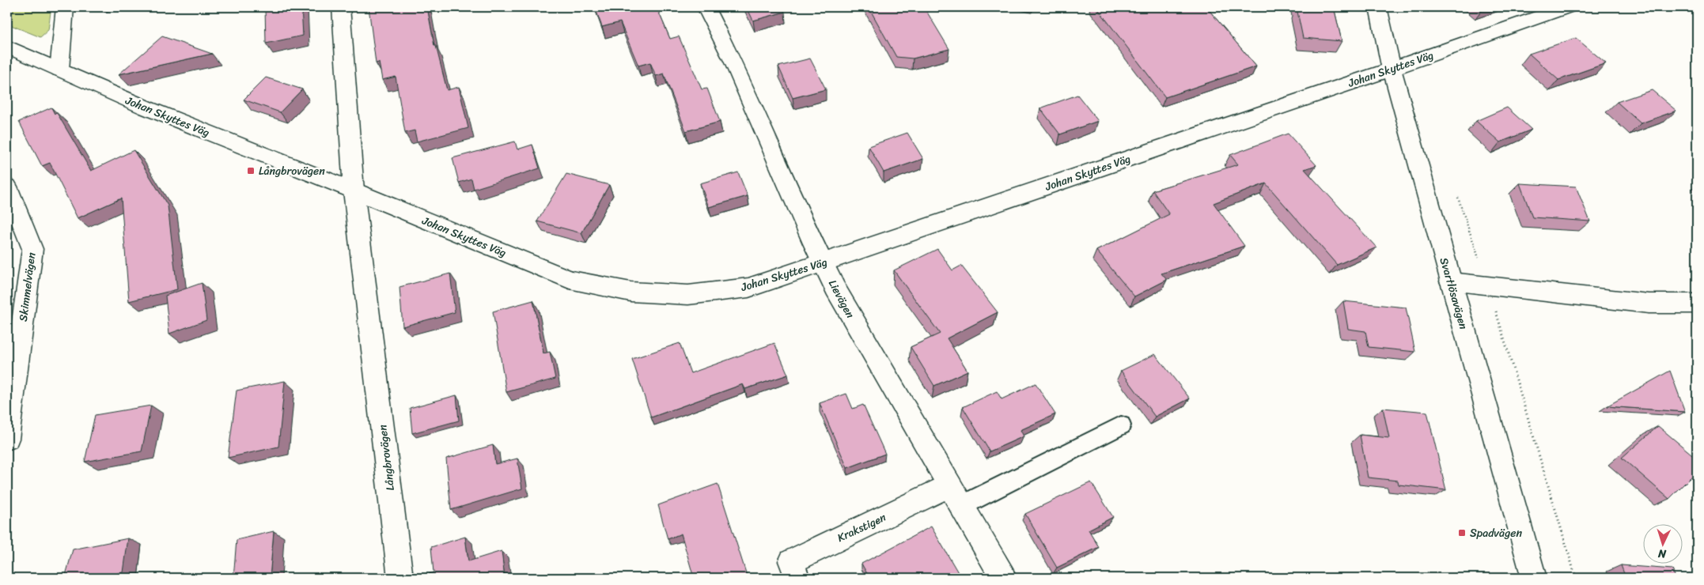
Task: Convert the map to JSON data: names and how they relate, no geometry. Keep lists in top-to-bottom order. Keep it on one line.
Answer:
{"streets":{"street":["Johan Skyttes Väg","Skimmelvägen","Svartlösavägen","Lievägen","Långbrovägen","Krakstigen"]},"crossings":[["Johan Skyttes Väg","Svartlösavägen"],["Johan Skyttes Väg","Lievägen"],["Johan Skyttes Väg","Långbrovägen"],["Lievägen","Krakstigen"]],"places":{"transit":["Långbrovägen","Spadvägen"]},"north":"bottom"}
